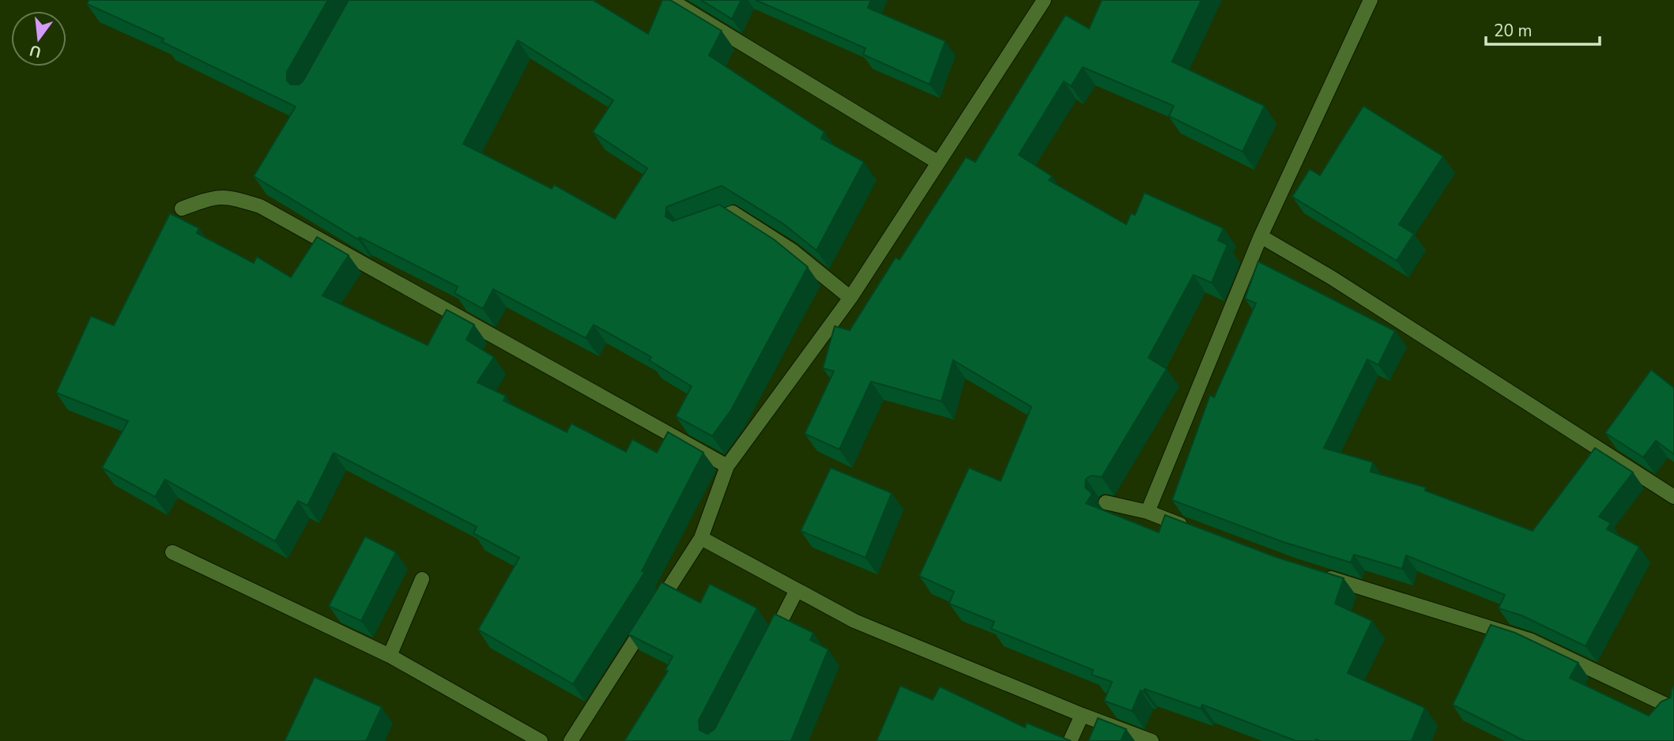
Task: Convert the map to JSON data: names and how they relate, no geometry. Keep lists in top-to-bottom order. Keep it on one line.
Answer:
{"scale_bar":"20 m","north":"bottom"}
